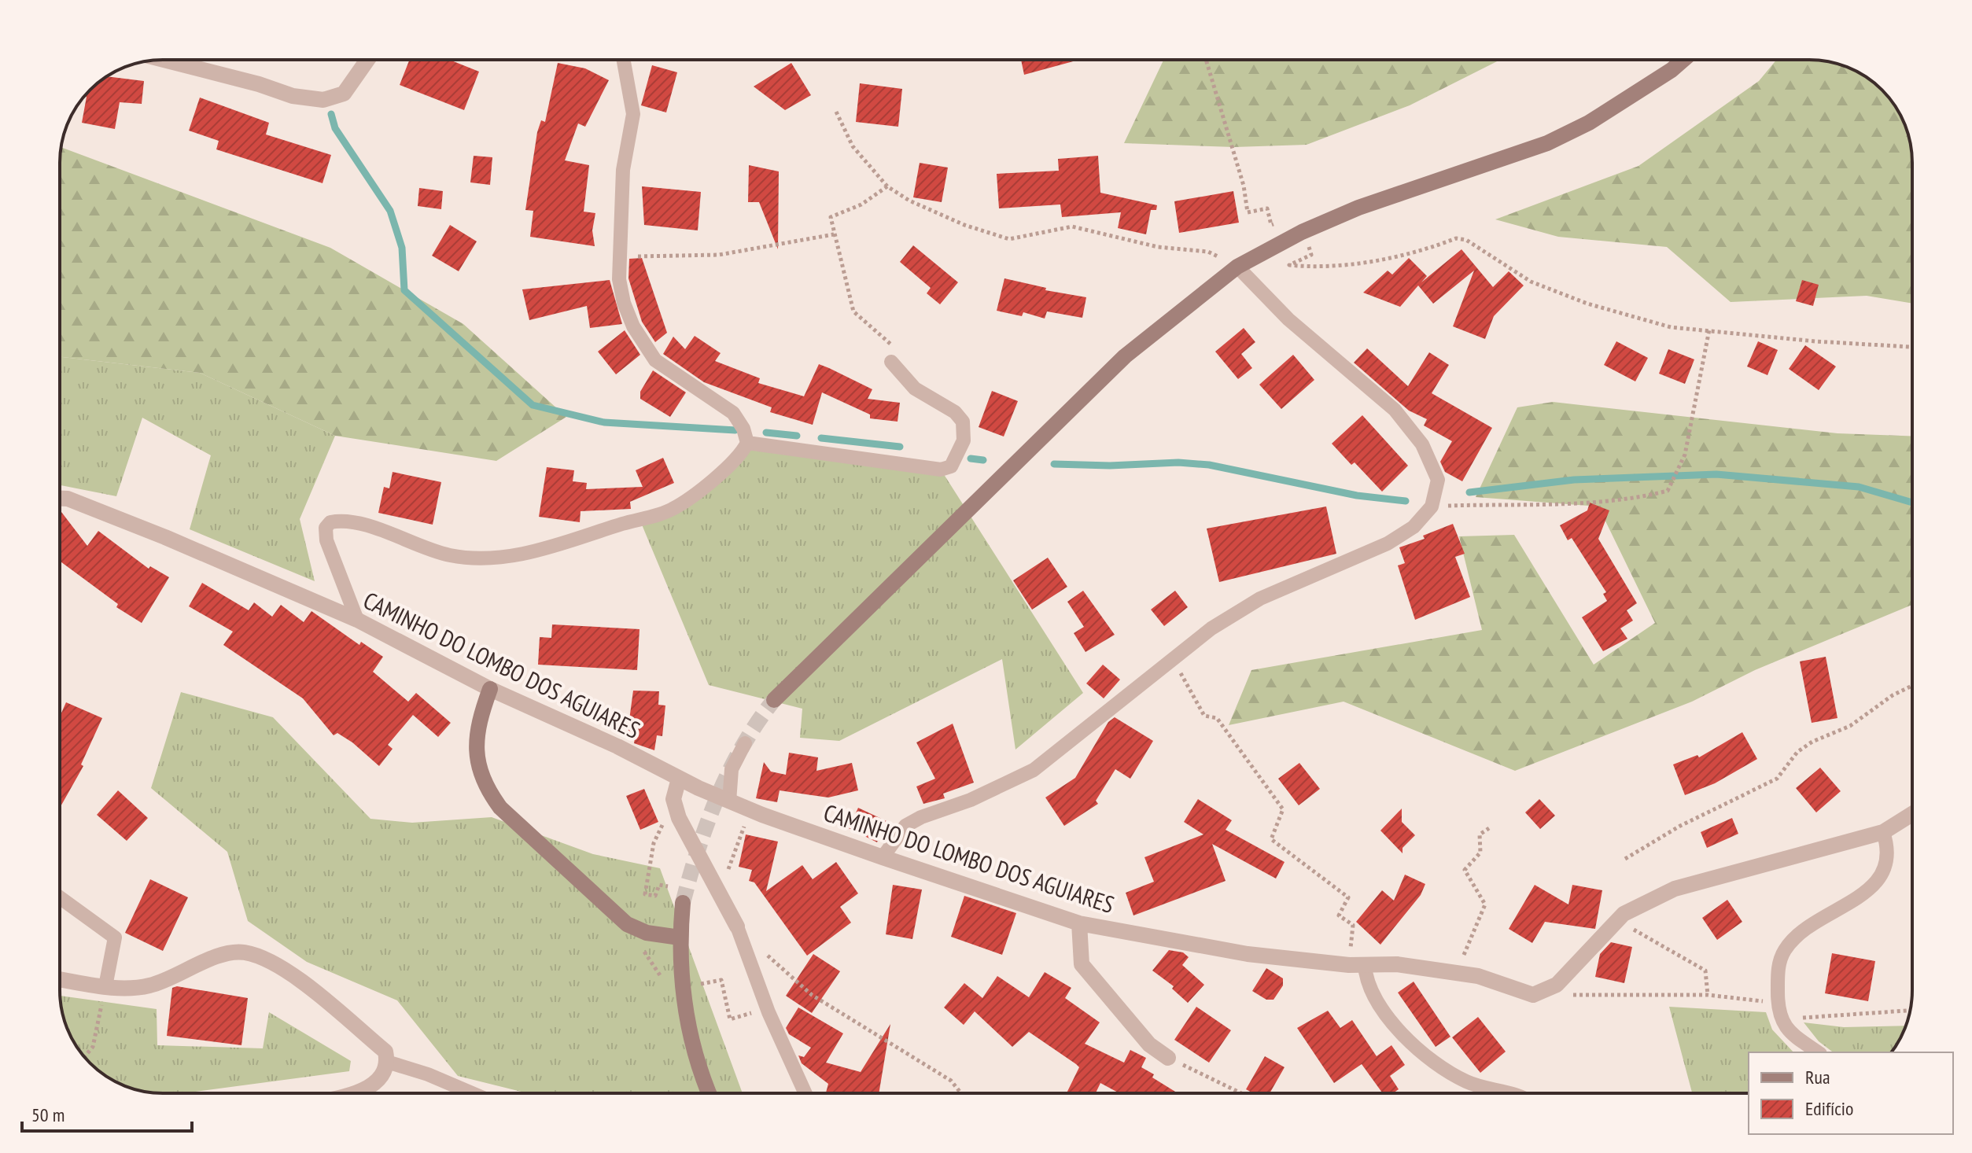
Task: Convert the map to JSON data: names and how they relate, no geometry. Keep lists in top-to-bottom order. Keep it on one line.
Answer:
{"streets":{"street":["CAMINHO DO LOMBO DOS AGUIARES"]},"legend":["Rua","Edifício"],"scale_bar":"50 m"}
